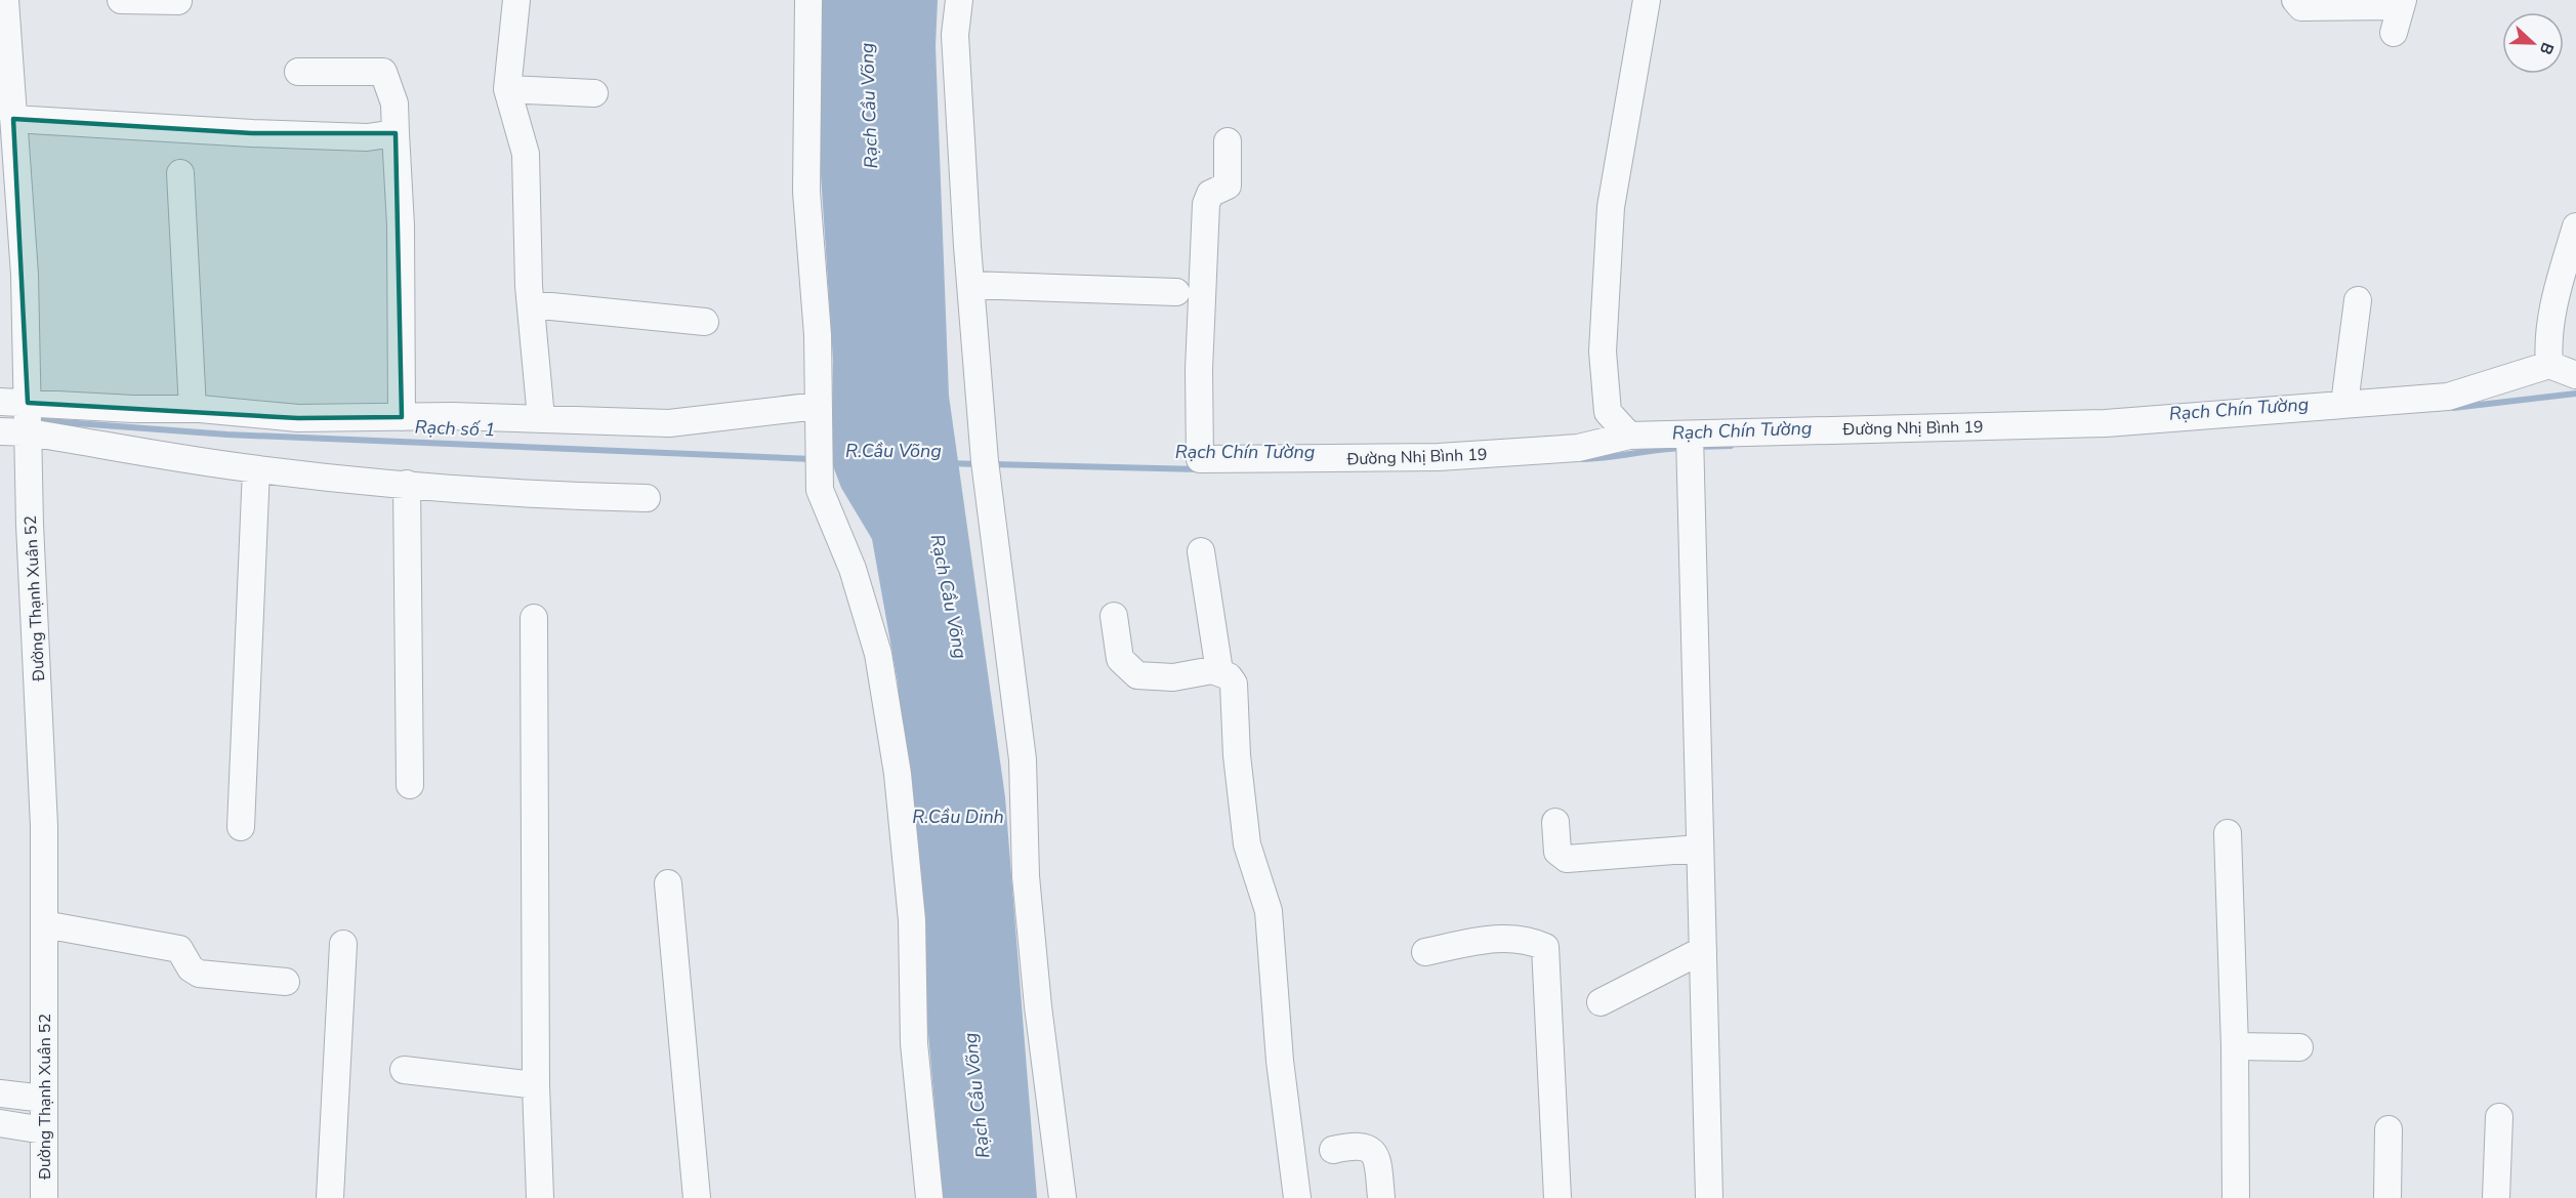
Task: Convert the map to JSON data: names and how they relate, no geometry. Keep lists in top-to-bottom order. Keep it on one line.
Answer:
{"streets":{"street":["Đường Nhị Bình 19","Đường Thạnh Xuân 52"]},"water":["Rạch Cầu Võng","Rạch Chín Tường","Rạch số 1","R.Cầu Võng","R.Cầu Dinh"],"north":"right"}
